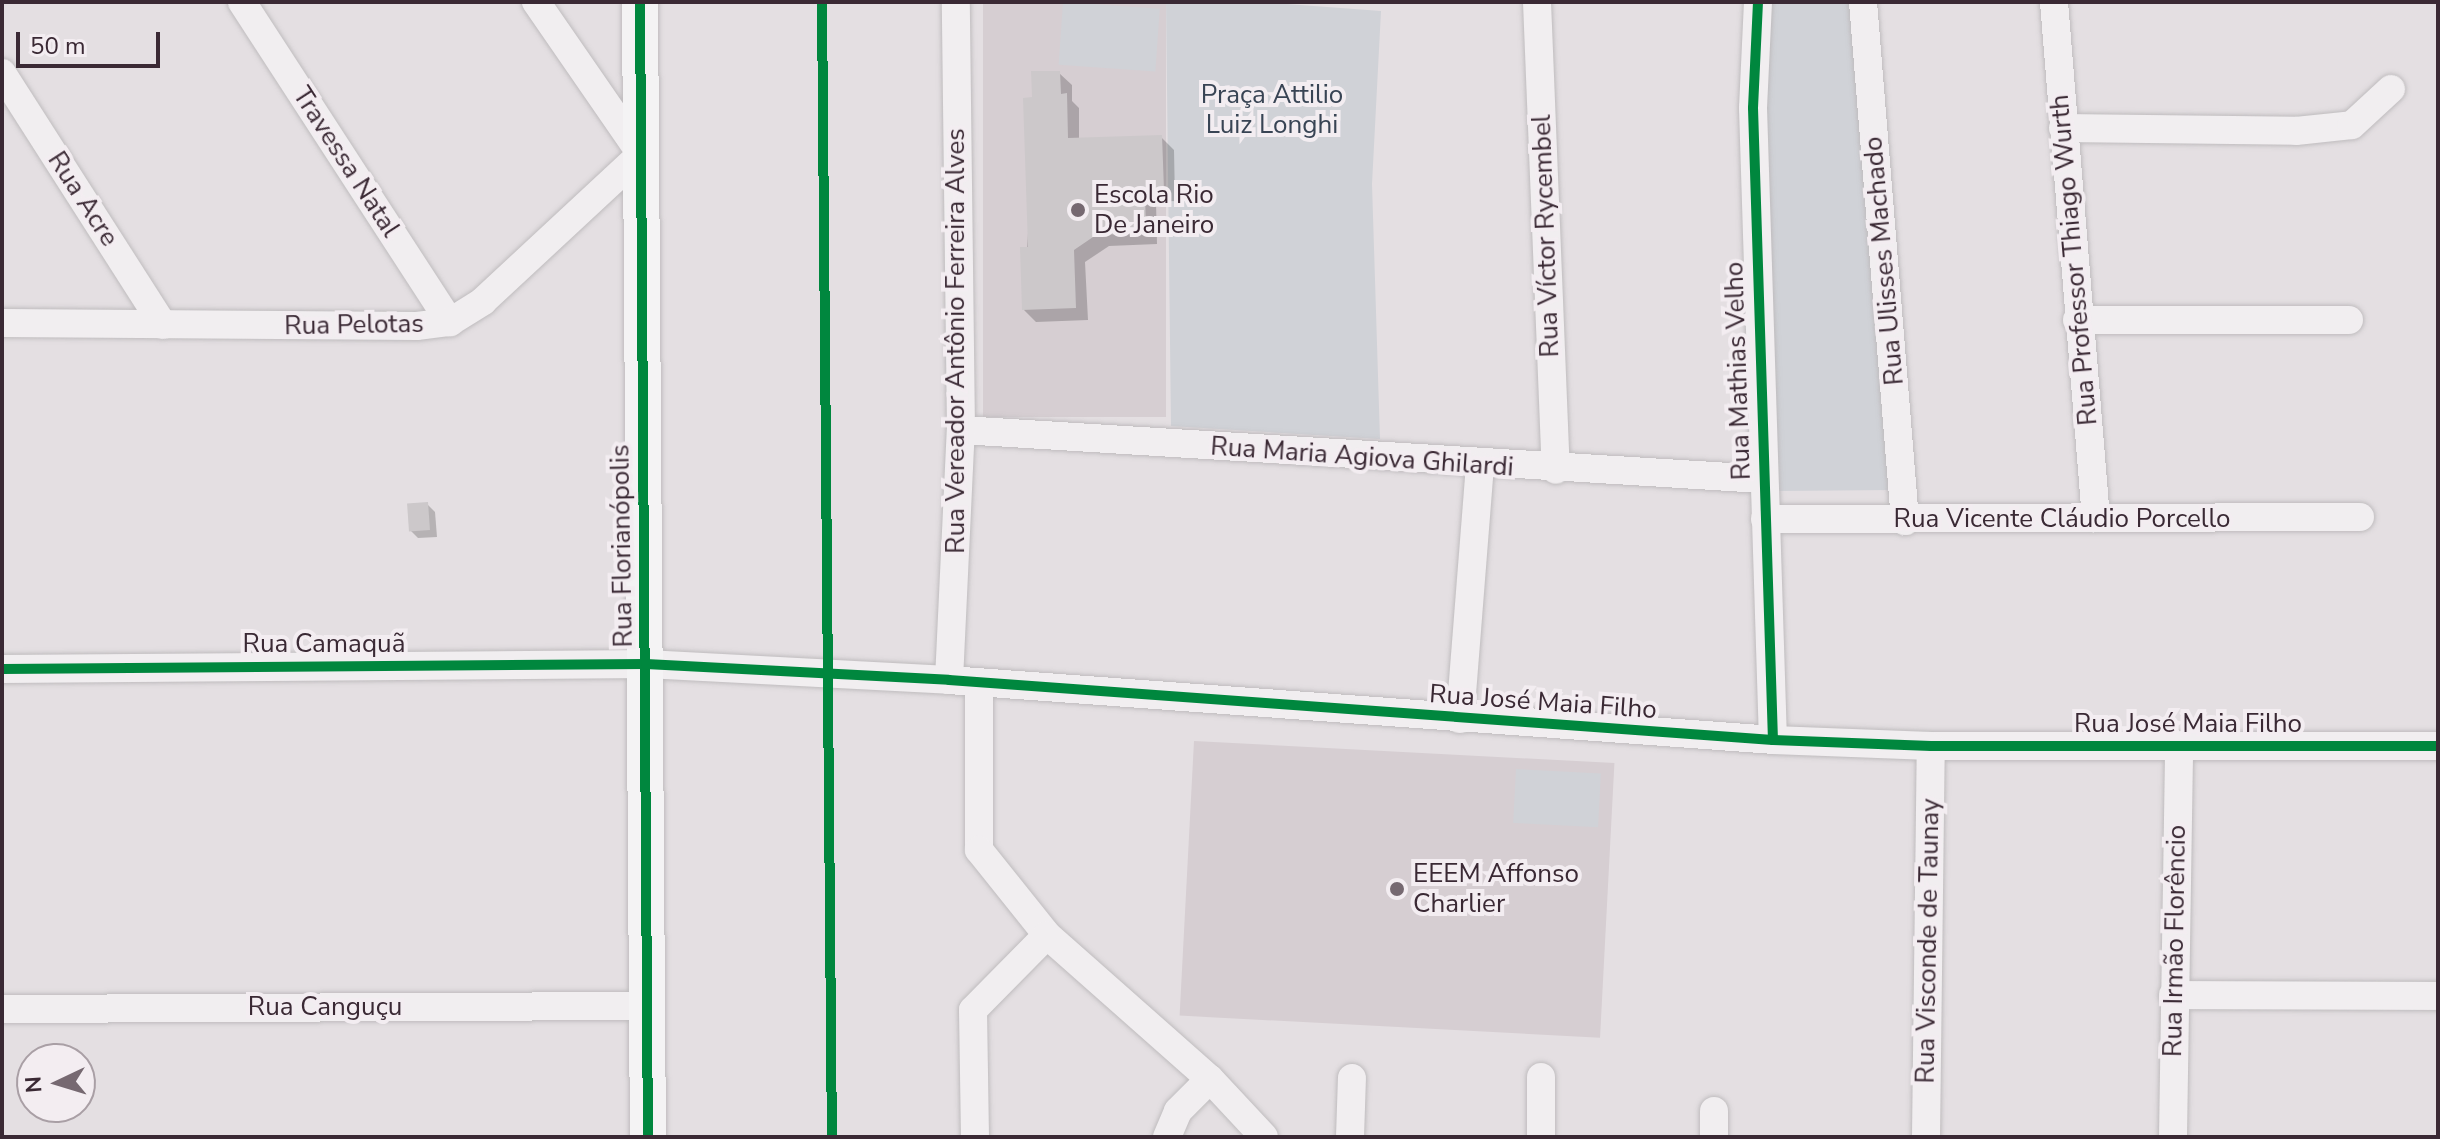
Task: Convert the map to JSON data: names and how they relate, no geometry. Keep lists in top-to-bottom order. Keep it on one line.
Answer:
{"streets":{"main road":["Rua Florianópolis"],"street":["Travessa Natal","Rua Acre","Rua Víctor Rycembel","Rua Professor Thiago Wurth","Rua Ulisses Machado","Rua Pelotas","Rua Vereador Antônio Ferreira Alves","Rua Mathias Velho","Rua Maria Agiova Ghilardi","Rua Vicente Cláudio Porcello","Rua Camaquã","Rua José Maia Filho","Rua Visconde de Taunay","Rua Irmão Florêncio","Rua Canguçu"]},"crossings":[["Travessa Natal","Rua Pelotas"],["Rua Acre","Rua Pelotas"],["Rua Víctor Rycembel","Rua Maria Agiova Ghilardi"],["Rua Professor Thiago Wurth","Rua Vicente Cláudio Porcello"],["Rua Ulisses Machado","Rua Vicente Cláudio Porcello"],["Rua Pelotas","Rua Florianópolis"],["Rua Vereador Antônio Ferreira Alves","Rua Maria Agiova Ghilardi"],["Rua Vereador Antônio Ferreira Alves","Rua José Maia Filho"],["Rua Mathias Velho","Rua Maria Agiova Ghilardi"],["Rua Mathias Velho","Rua Vicente Cláudio Porcello"],["Rua Mathias Velho","Rua José Maia Filho"],["Rua Florianópolis","Rua Camaquã"],["Rua Florianópolis","Rua José Maia Filho"],["Rua Florianópolis","Rua Canguçu"],["Rua Camaquã","Rua José Maia Filho"],["Rua José Maia Filho","Rua Visconde de Taunay"],["Rua José Maia Filho","Rua Irmão Florêncio"]],"parks":["Praça Attilio Luiz Longhi"],"places":["Escola Rio De Janeiro","EEEM Affonso Charlier"],"scale_bar":"50 m","north":"left"}
